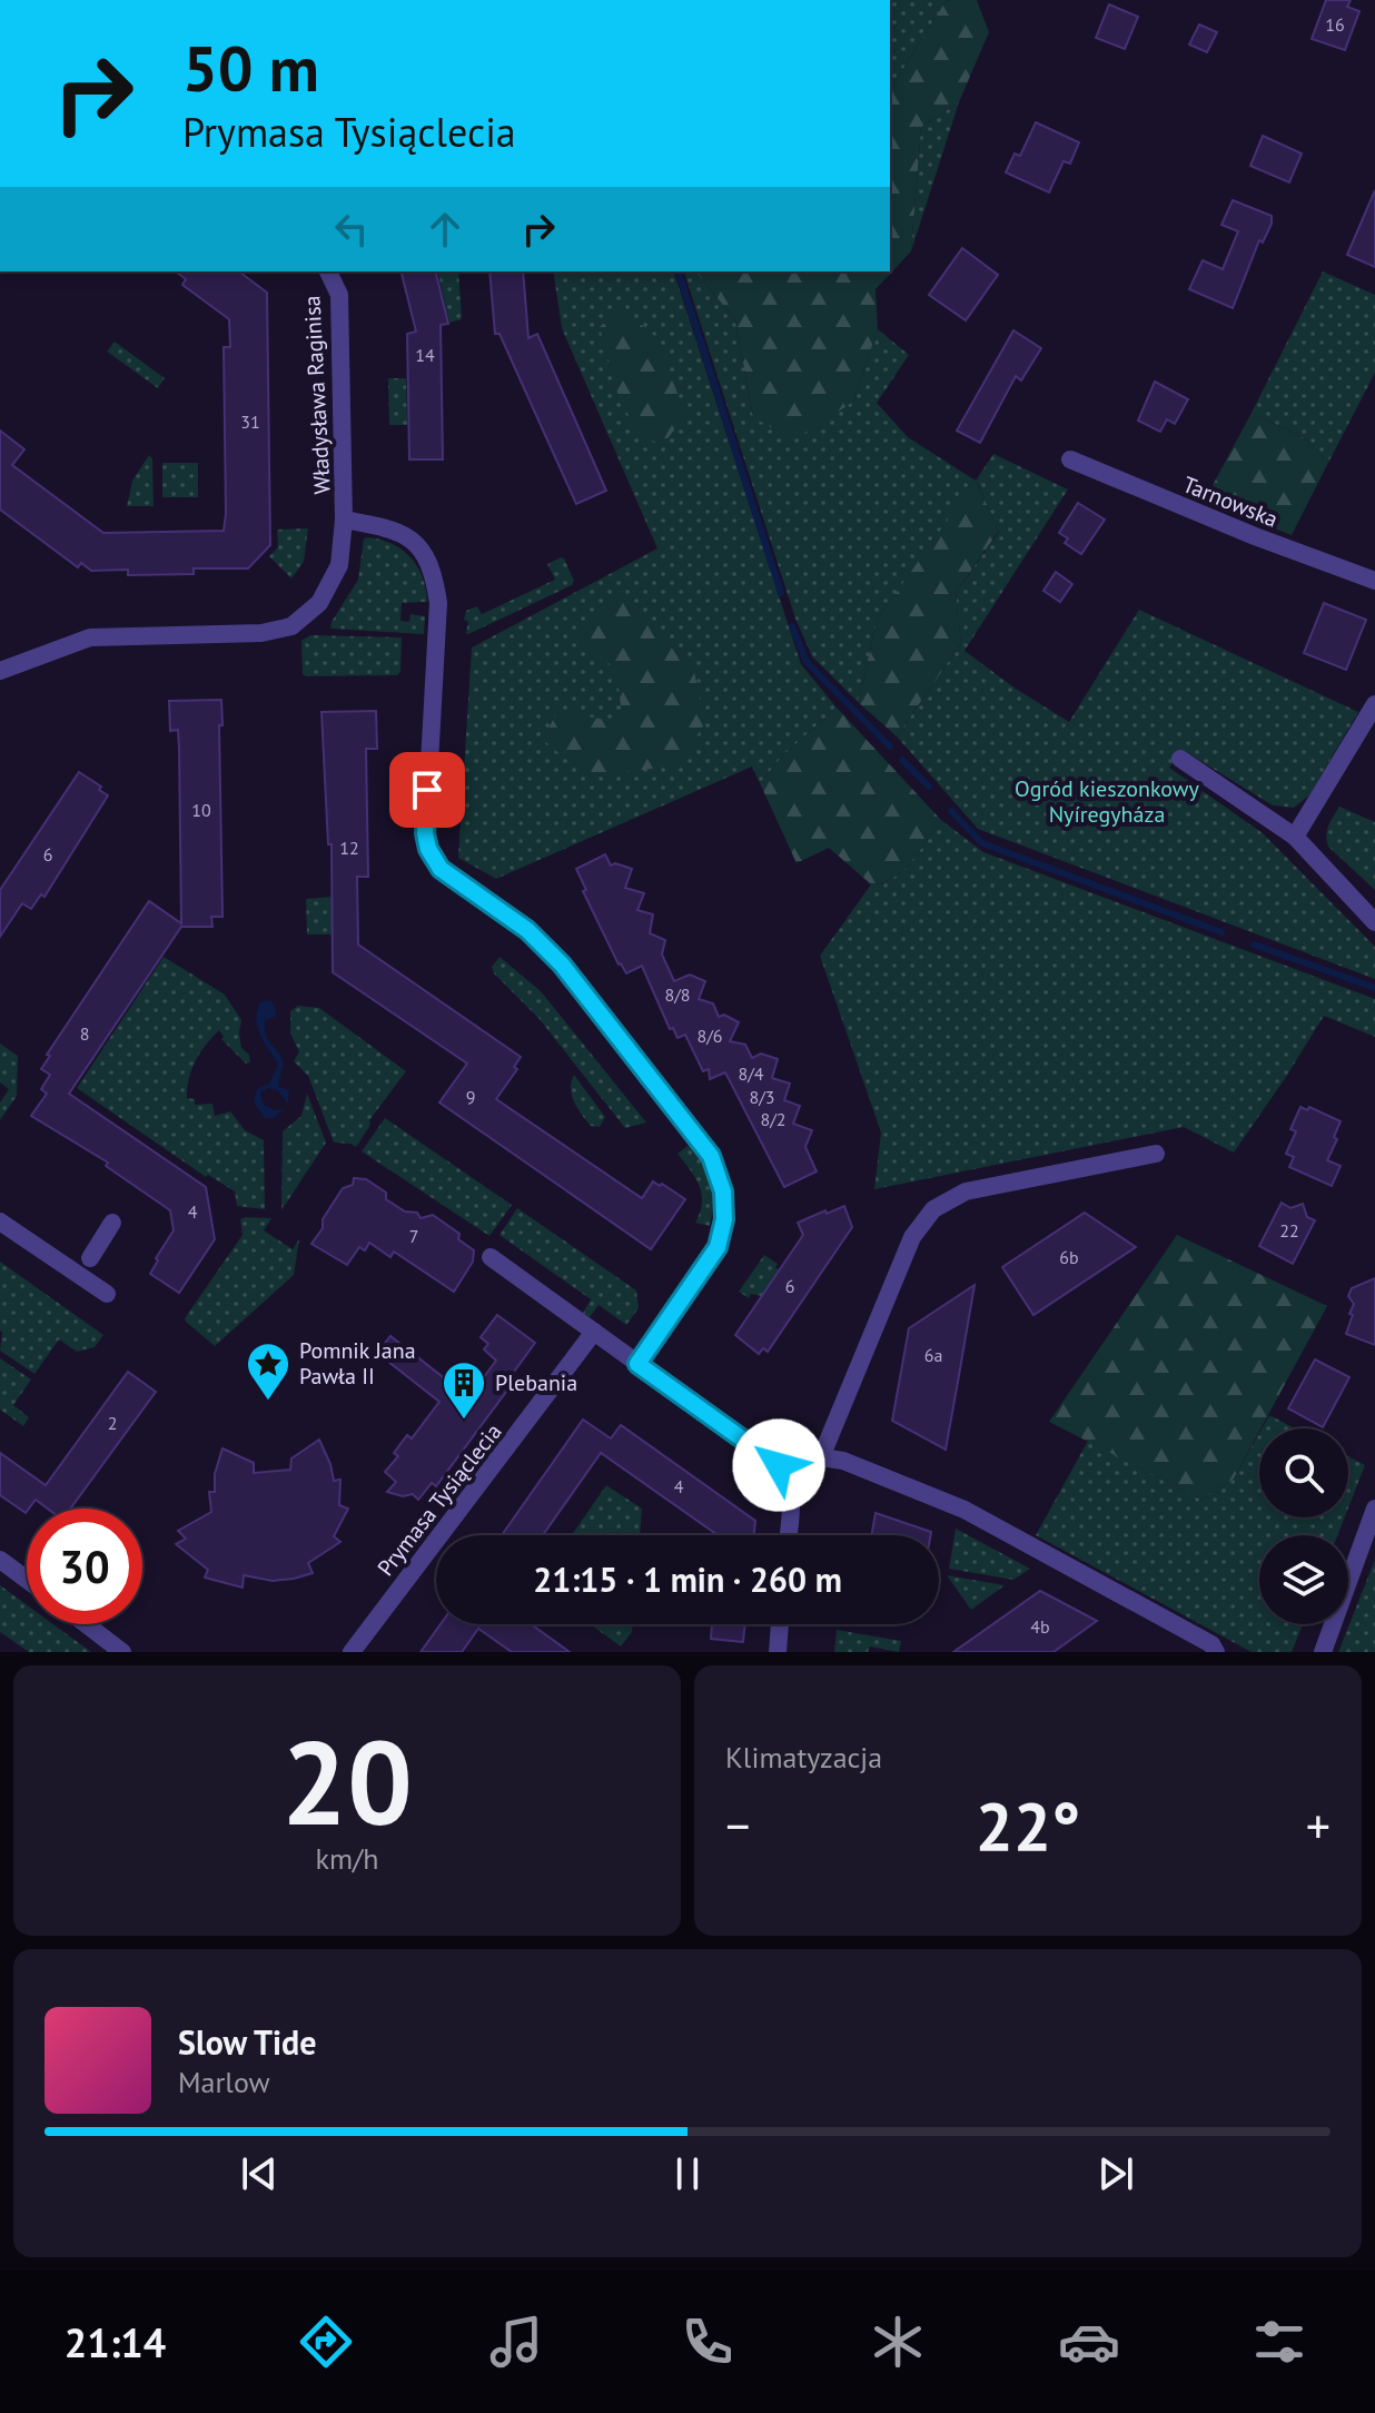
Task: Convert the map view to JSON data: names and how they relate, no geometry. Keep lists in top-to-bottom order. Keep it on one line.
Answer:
{"streets":{"street":["Władysława Raginisa","Tarnowska","Prymasa Tysiąclecia"]},"parks":["Ogród kieszonkowy Nyíregyháza"],"places":{"place":["Pomnik Jana Pawła II"],"building":["Plebania"]},"house_numbers":["16","14","31","10","12","6","8/8","8","8/6","8/4","9","8/3","8/2","4","22","7","6b","6","6a","2","4","4b"],"page":{"turn":["50 m","Prymasa Tysiąclecia"],"limit":"30","trip":"21:15 · 1 min · 260 m","tile":[["20","km/h"],"Klimatyzacja"],"heat":["−","22°","+"],"song":["Slow Tide","Marlow"],"tabs":"21:14"}}
